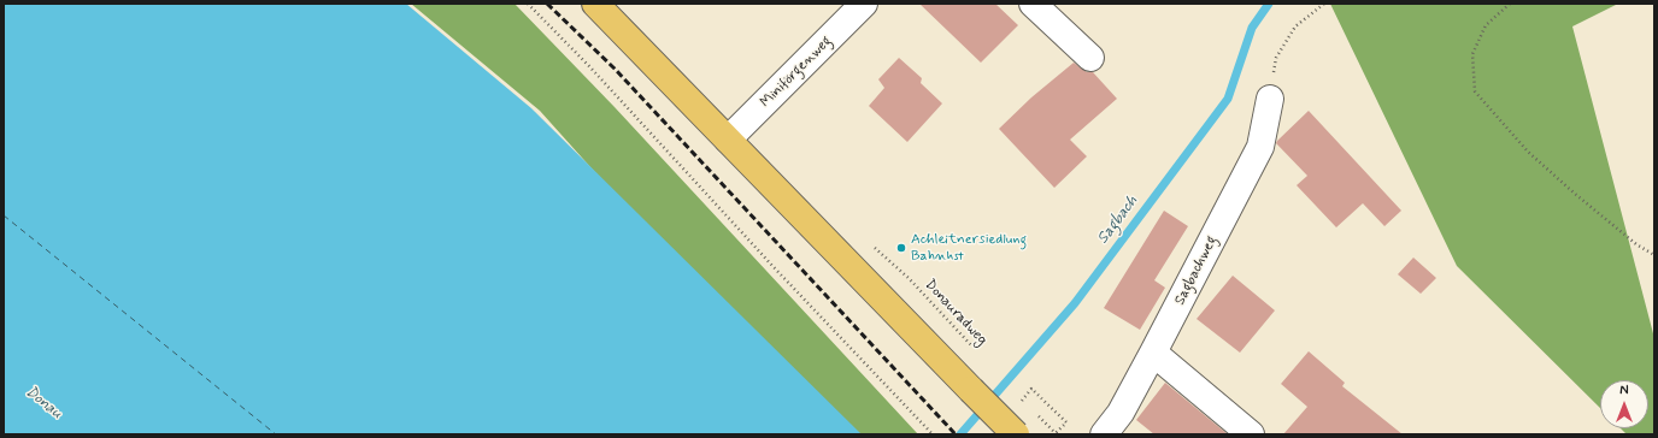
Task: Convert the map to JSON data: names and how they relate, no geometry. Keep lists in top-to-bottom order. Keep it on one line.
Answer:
{"streets":{"street":["Miniförgenweg","Sagbachweg"],"path":["Donauradweg"]},"water":["Sagbach","Donau"],"places":["Achleitnersiedlung Bahnhst"],"north":"top"}
